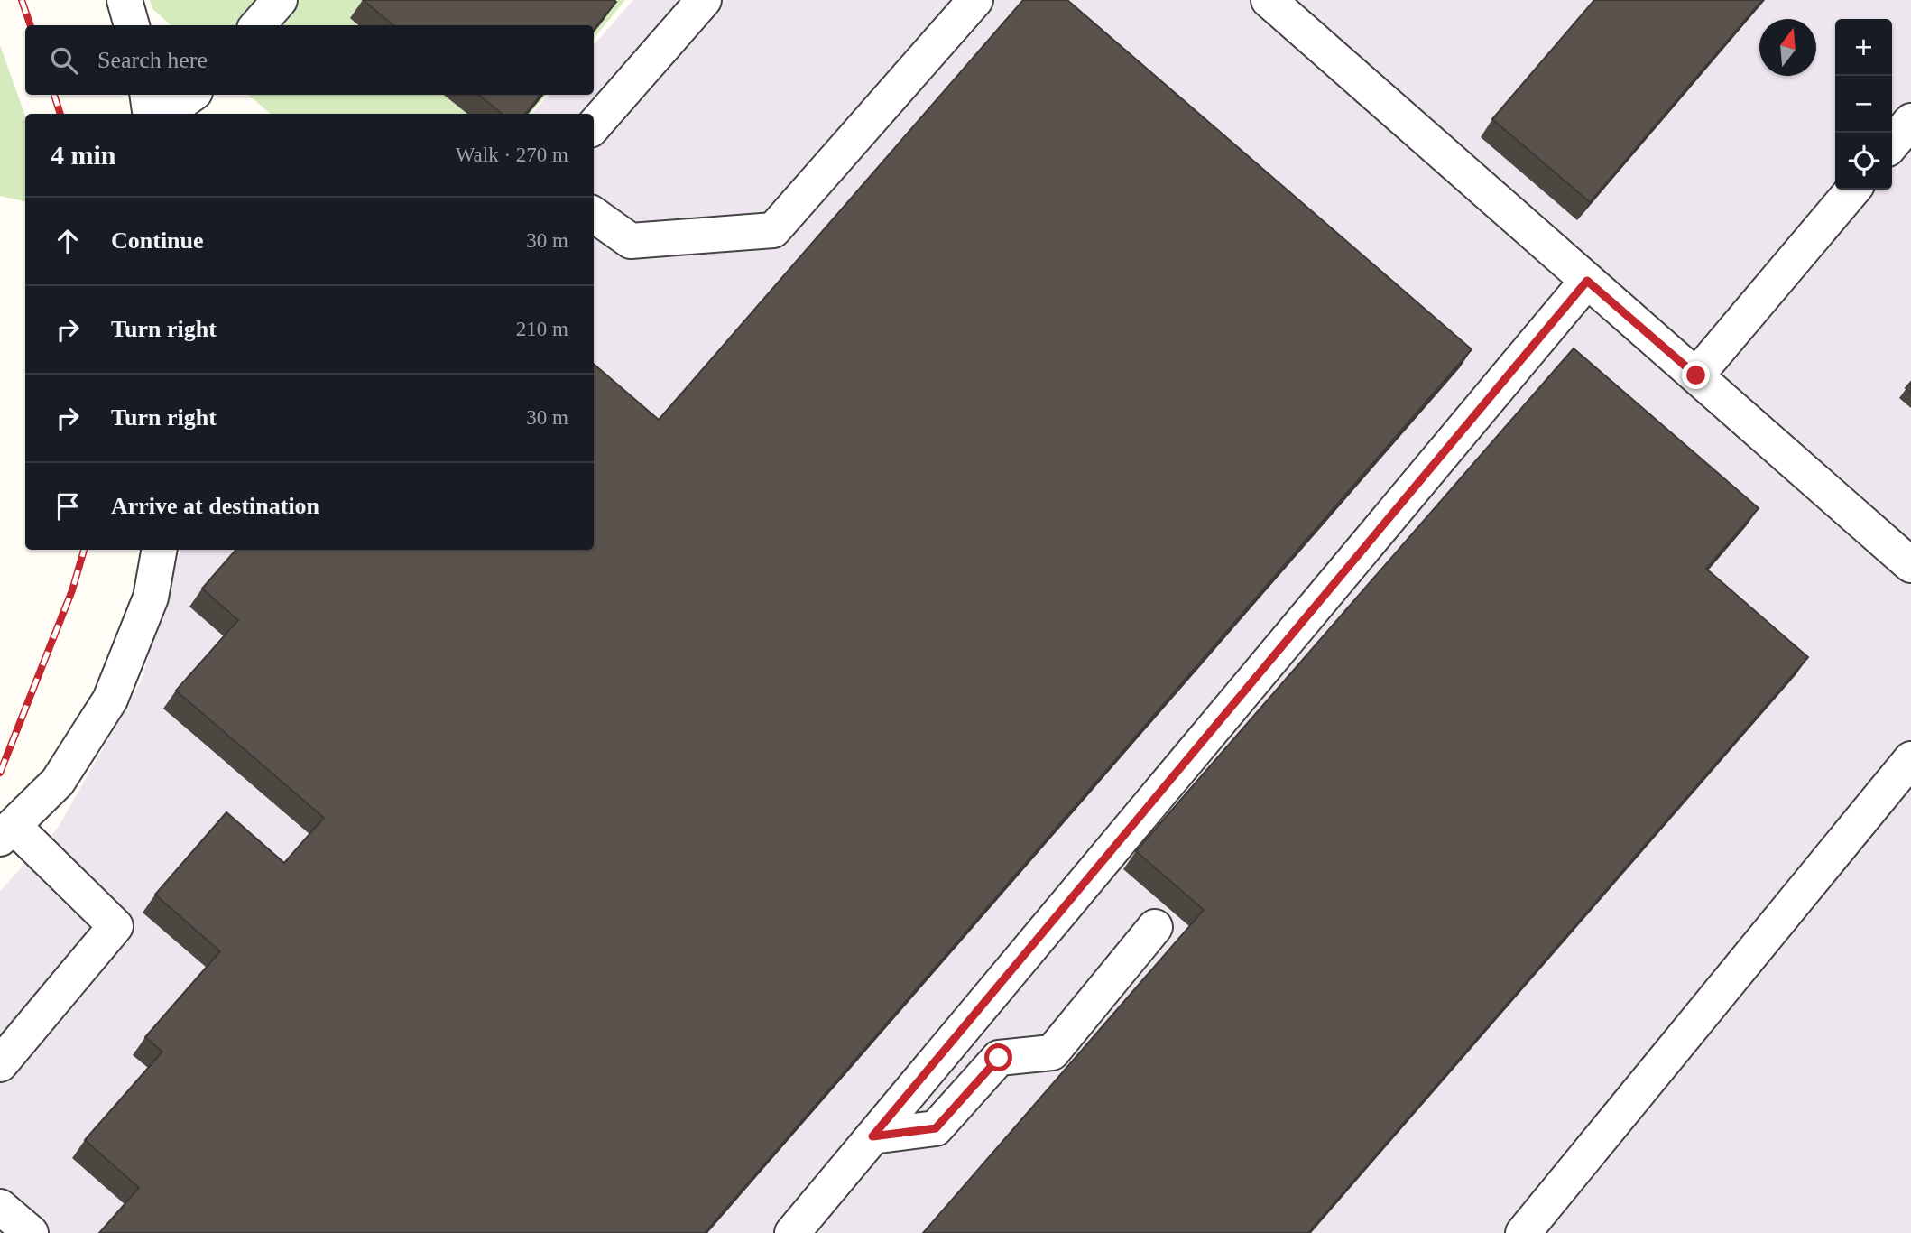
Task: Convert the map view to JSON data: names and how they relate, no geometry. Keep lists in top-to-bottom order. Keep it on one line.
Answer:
{"north":"top","page":{"map_buttons":["+","−"],"search":"Search here","heading":["4 min","Walk · 270 m"],"list":[["Continue","30 m"],["Turn right","210 m"],["Turn right","30 m"],"Arrive at destination"]}}
